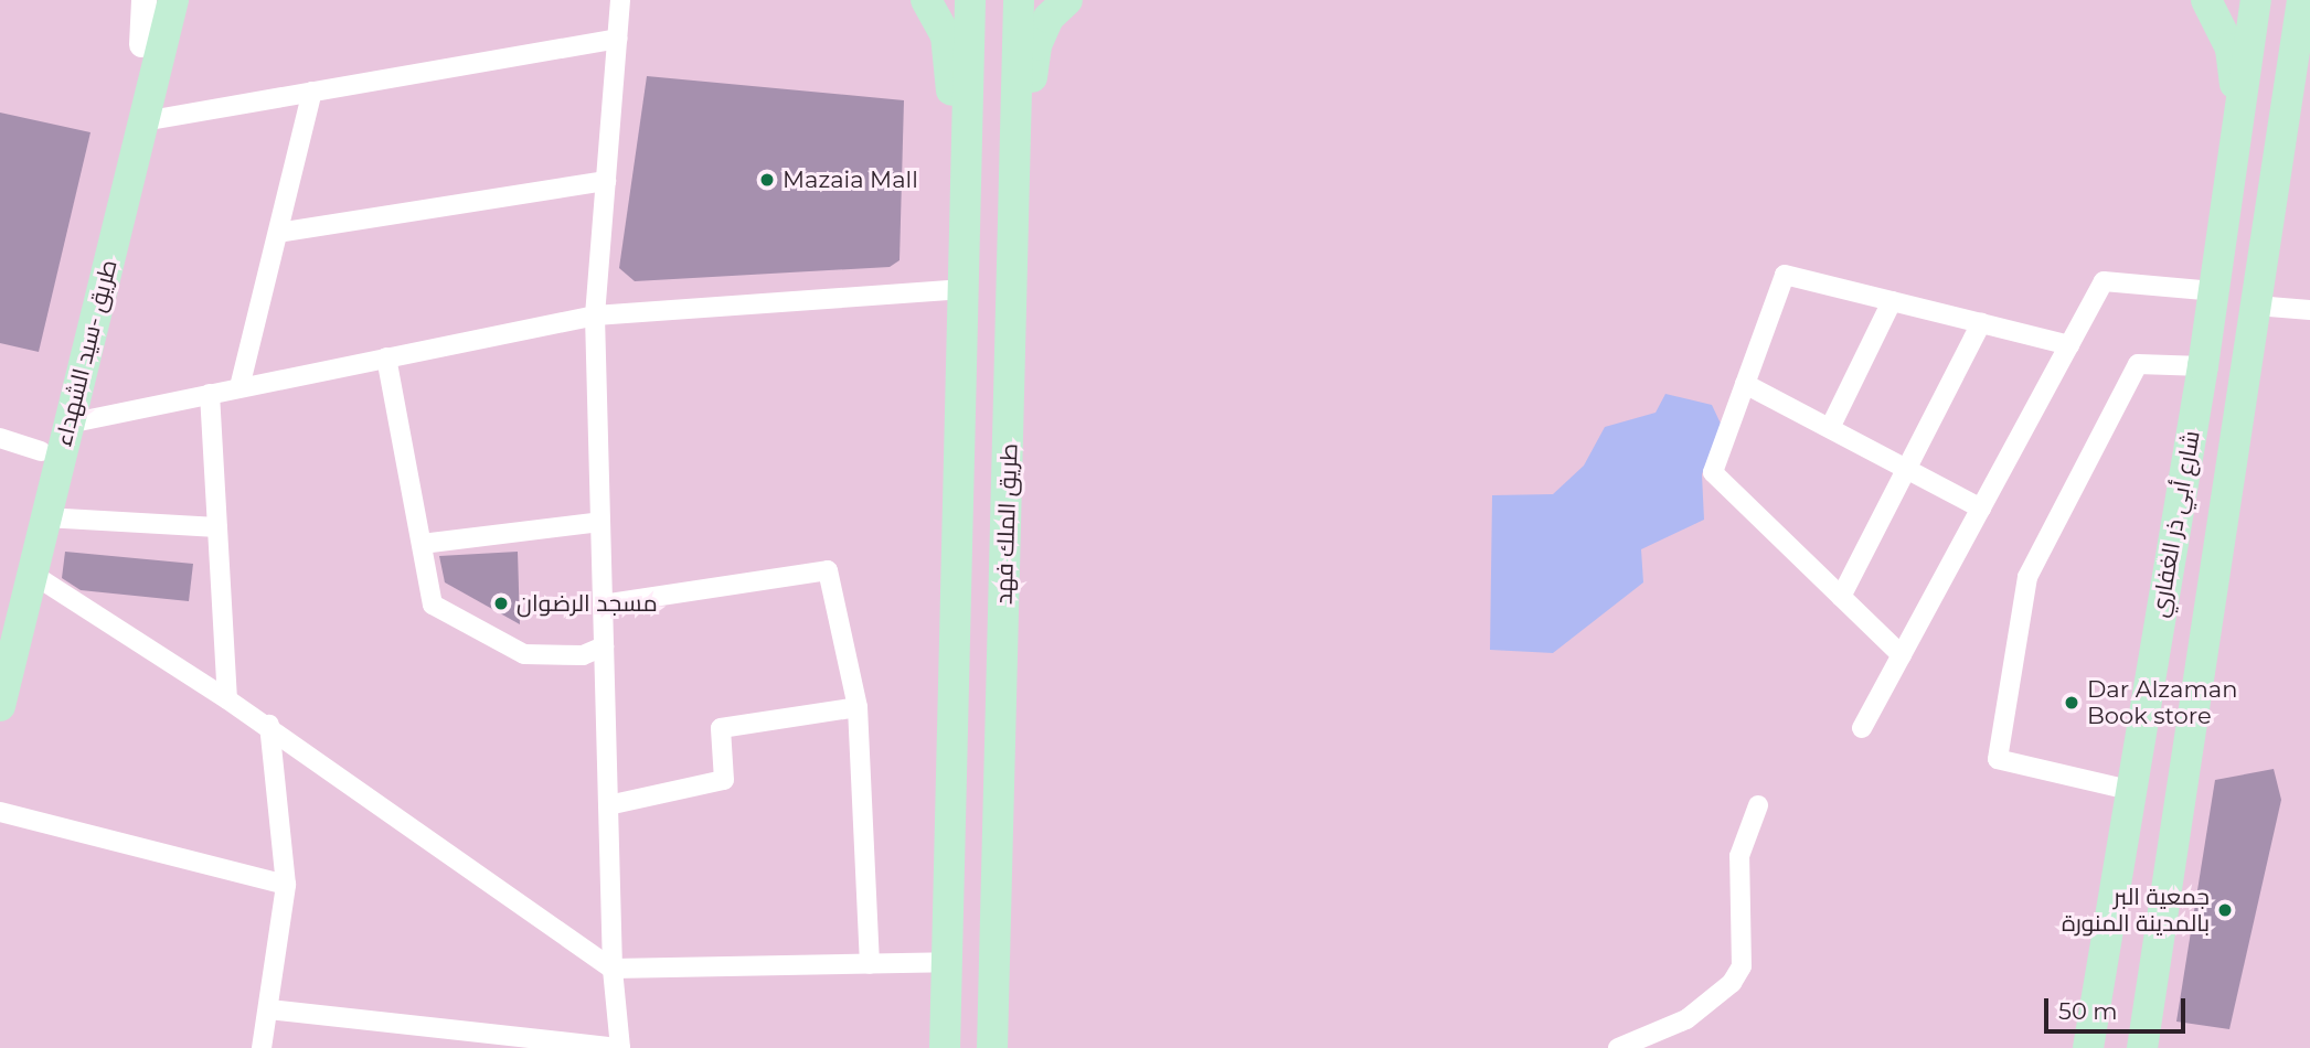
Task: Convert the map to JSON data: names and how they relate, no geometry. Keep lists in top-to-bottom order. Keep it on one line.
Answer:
{"streets":{"main road":["طريق -سيد الشهداء","طريق الملك فهد","شارع أبي ذر الغفاري"]},"places":["Mazaia Mall","مسجد الرضوان","Dar Alzaman Book store","جمعية البر بالمدينة المنورة"],"scale_bar":"50 m"}
